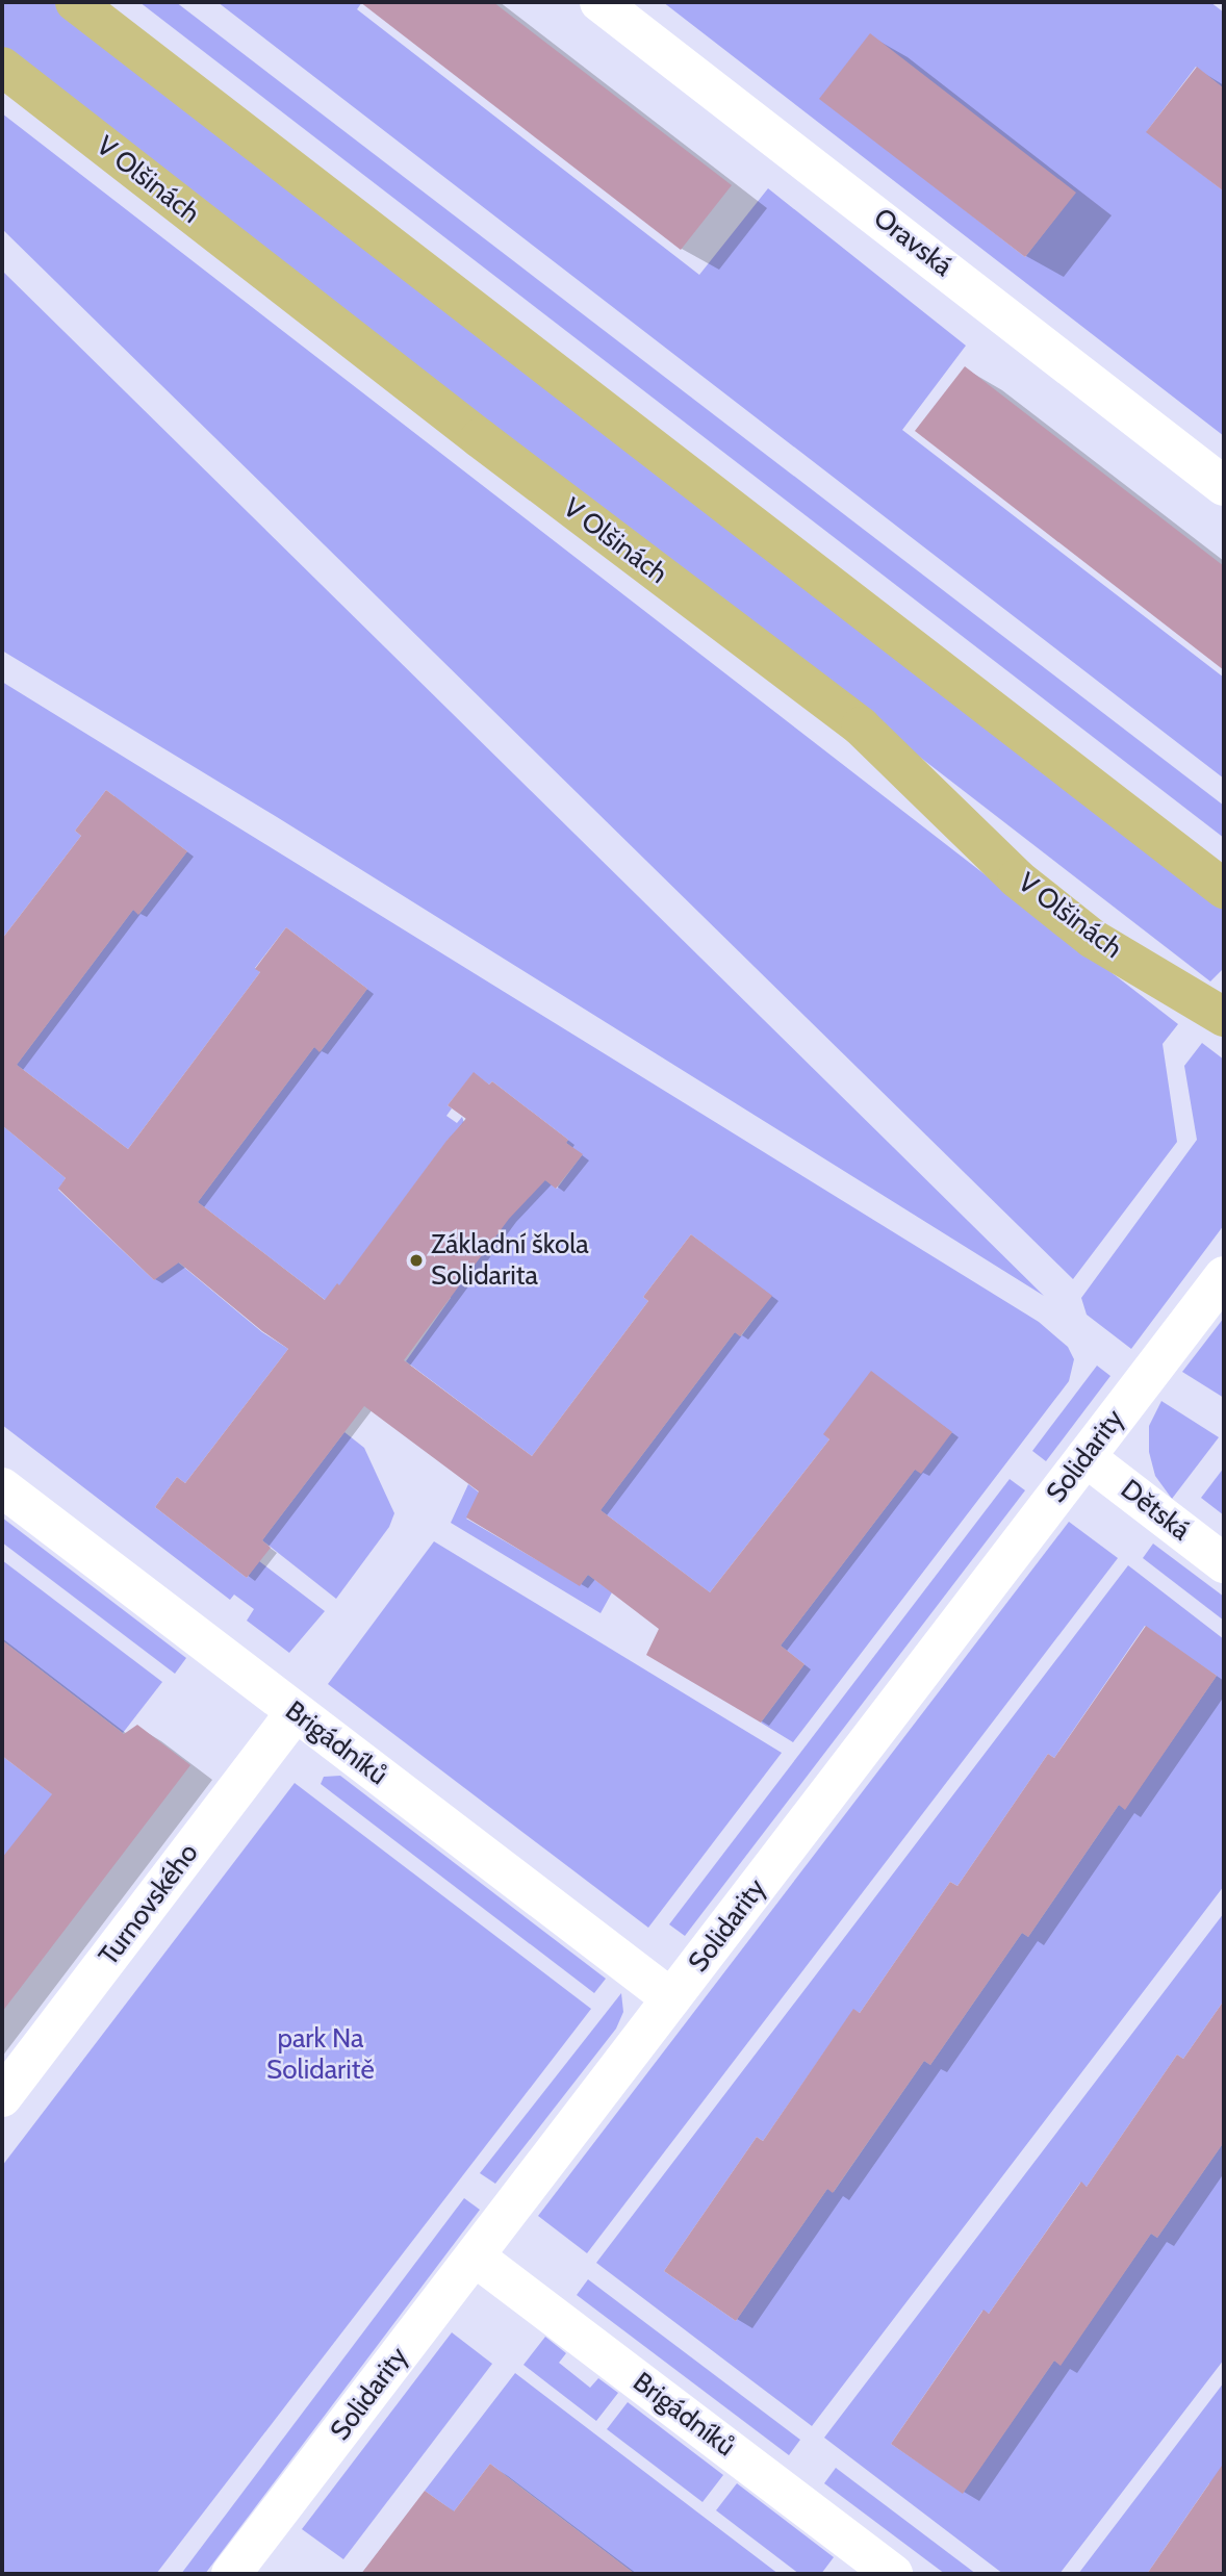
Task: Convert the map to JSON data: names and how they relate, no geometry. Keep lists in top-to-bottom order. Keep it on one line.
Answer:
{"streets":{"main road":["V Olšinách"],"street":["Oravská","Solidarity","Dětská","Brigádníků","Turnovského"]},"crossings":[["Solidarity","Dětská"],["Solidarity","Brigádníků"],["Brigádníků","Turnovského"]],"parks":["park Na Solidaritě"],"places":["Základní škola Solidarita"]}
